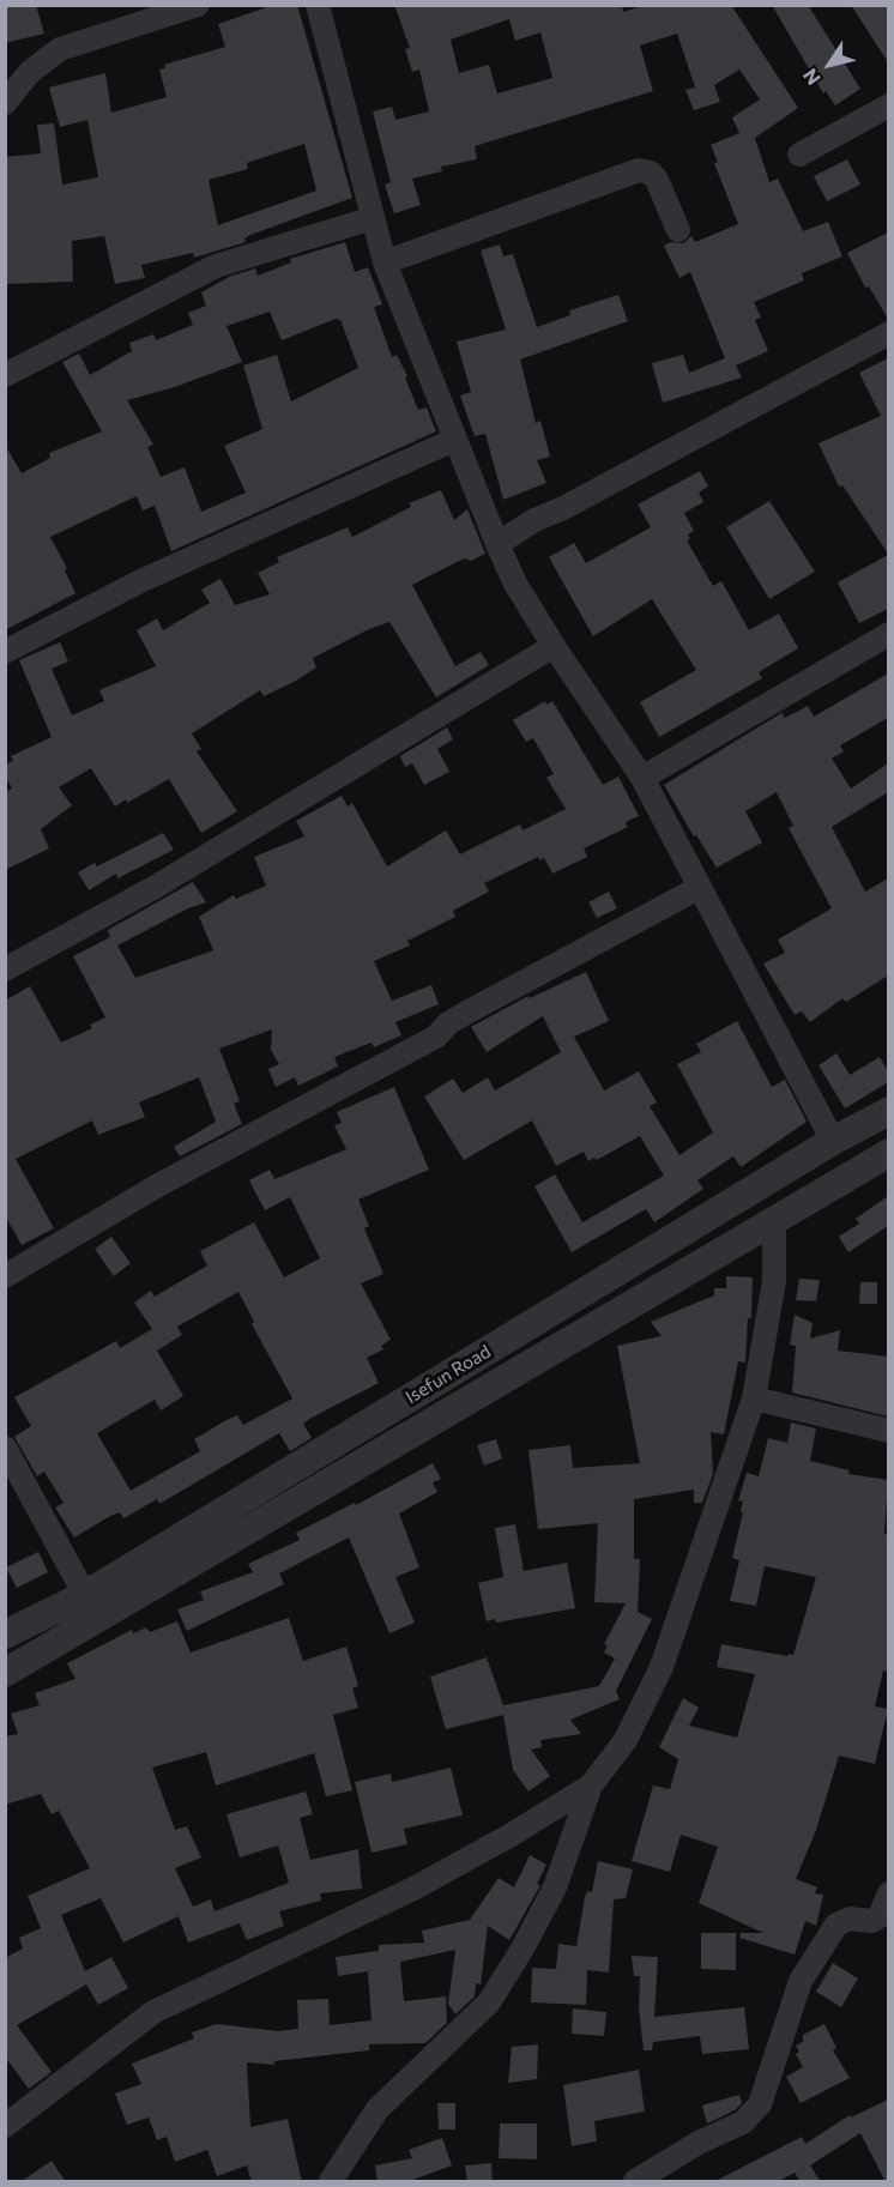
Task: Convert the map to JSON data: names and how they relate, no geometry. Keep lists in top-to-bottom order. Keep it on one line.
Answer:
{"streets":{"street":["Isefun Road"]},"north":"bottom left"}
